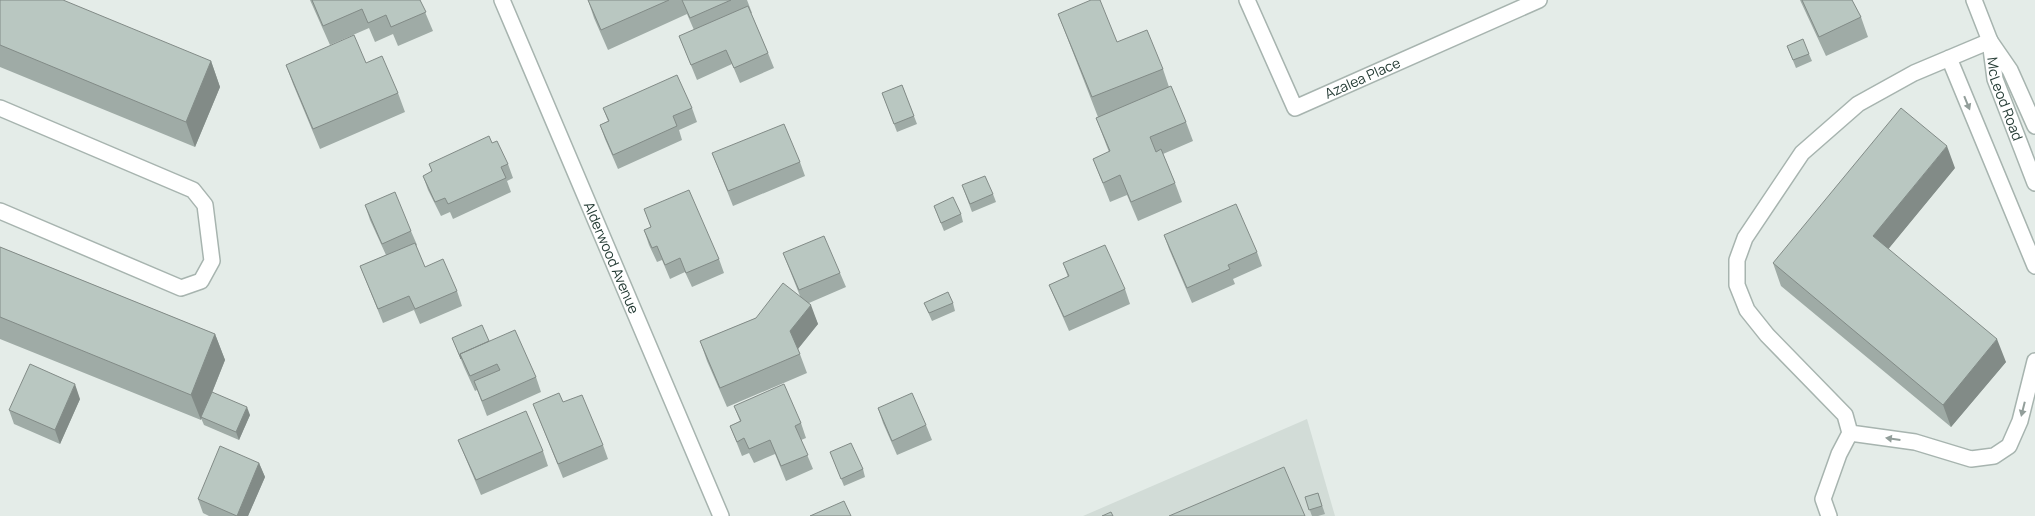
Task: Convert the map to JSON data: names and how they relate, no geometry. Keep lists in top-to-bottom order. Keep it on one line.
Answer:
{"streets":{"street":["Azalea Place","McLeod Road","Alderwood Avenue"]}}
